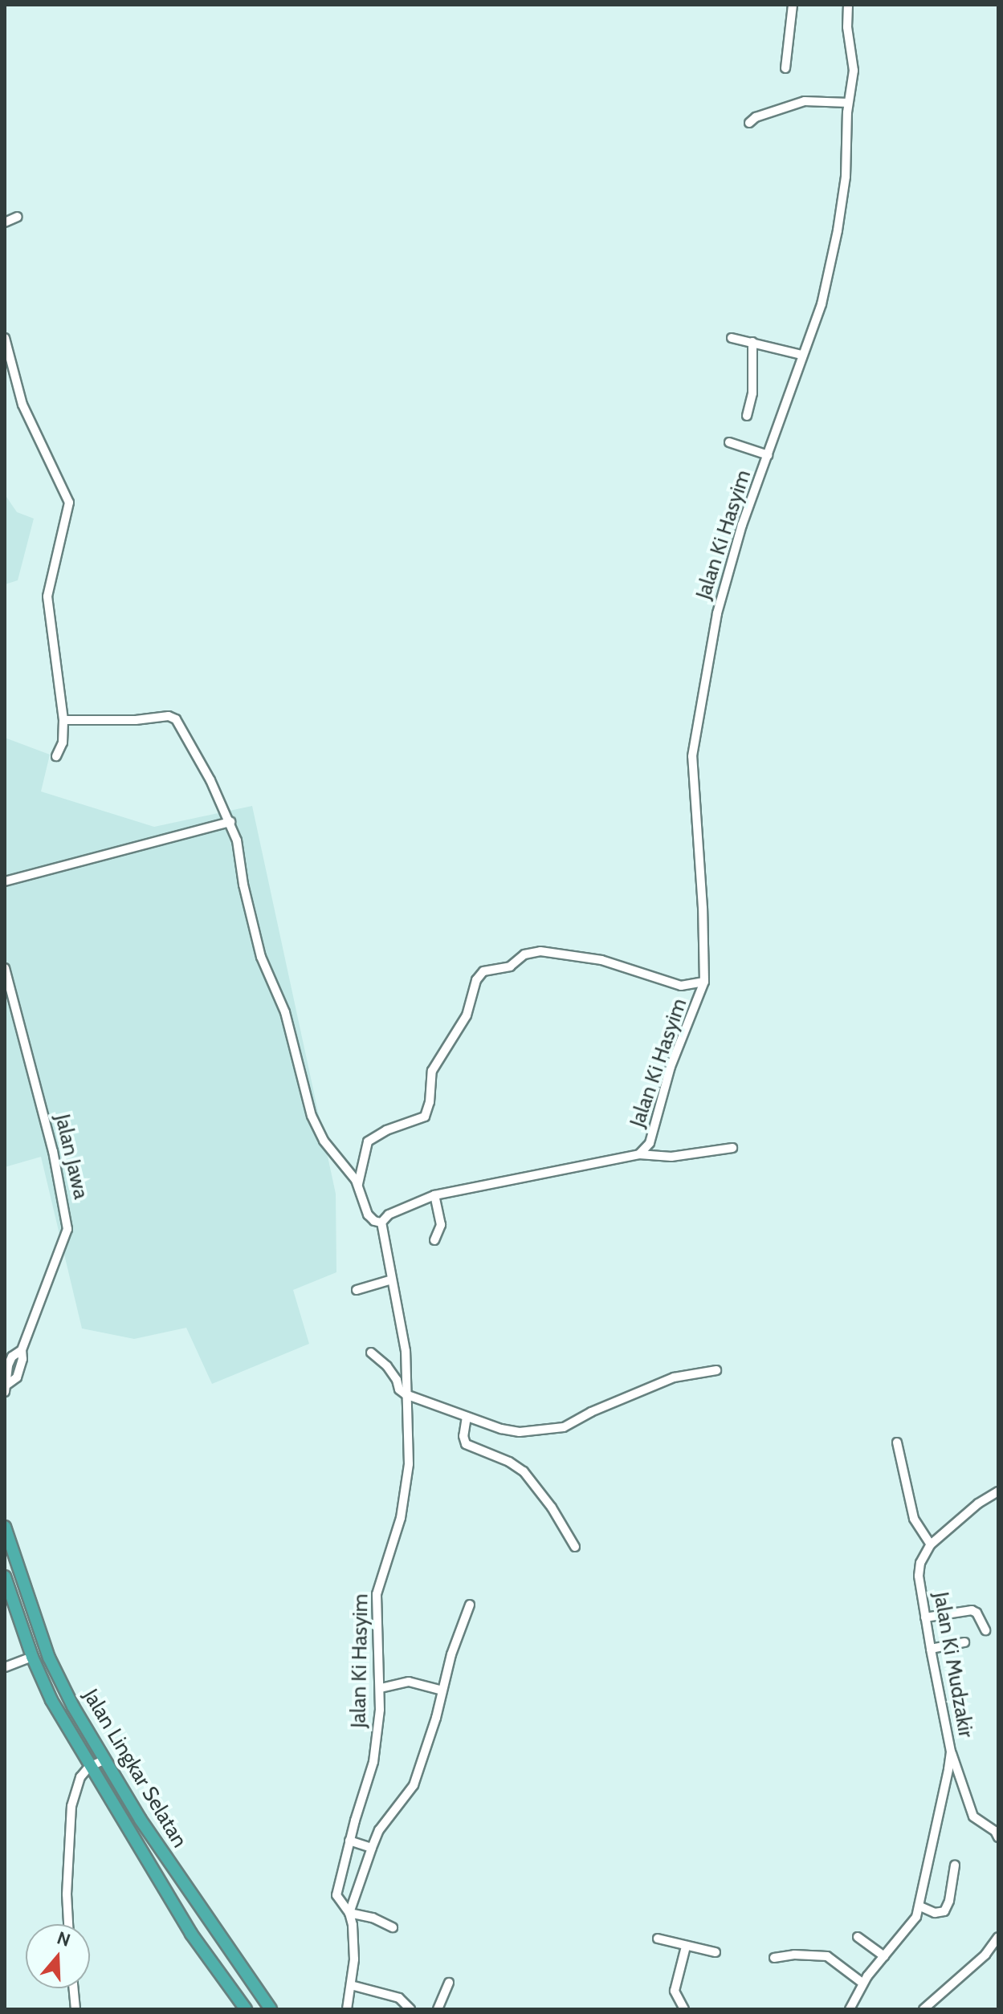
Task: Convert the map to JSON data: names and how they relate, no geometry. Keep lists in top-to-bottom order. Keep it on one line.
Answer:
{"streets":{"highway":["Jalan Lingkar Selatan"],"street":["Jalan Ki Hasyim","Jalan Jawa","Jalan Ki Mudzakir"]},"north":"top"}
